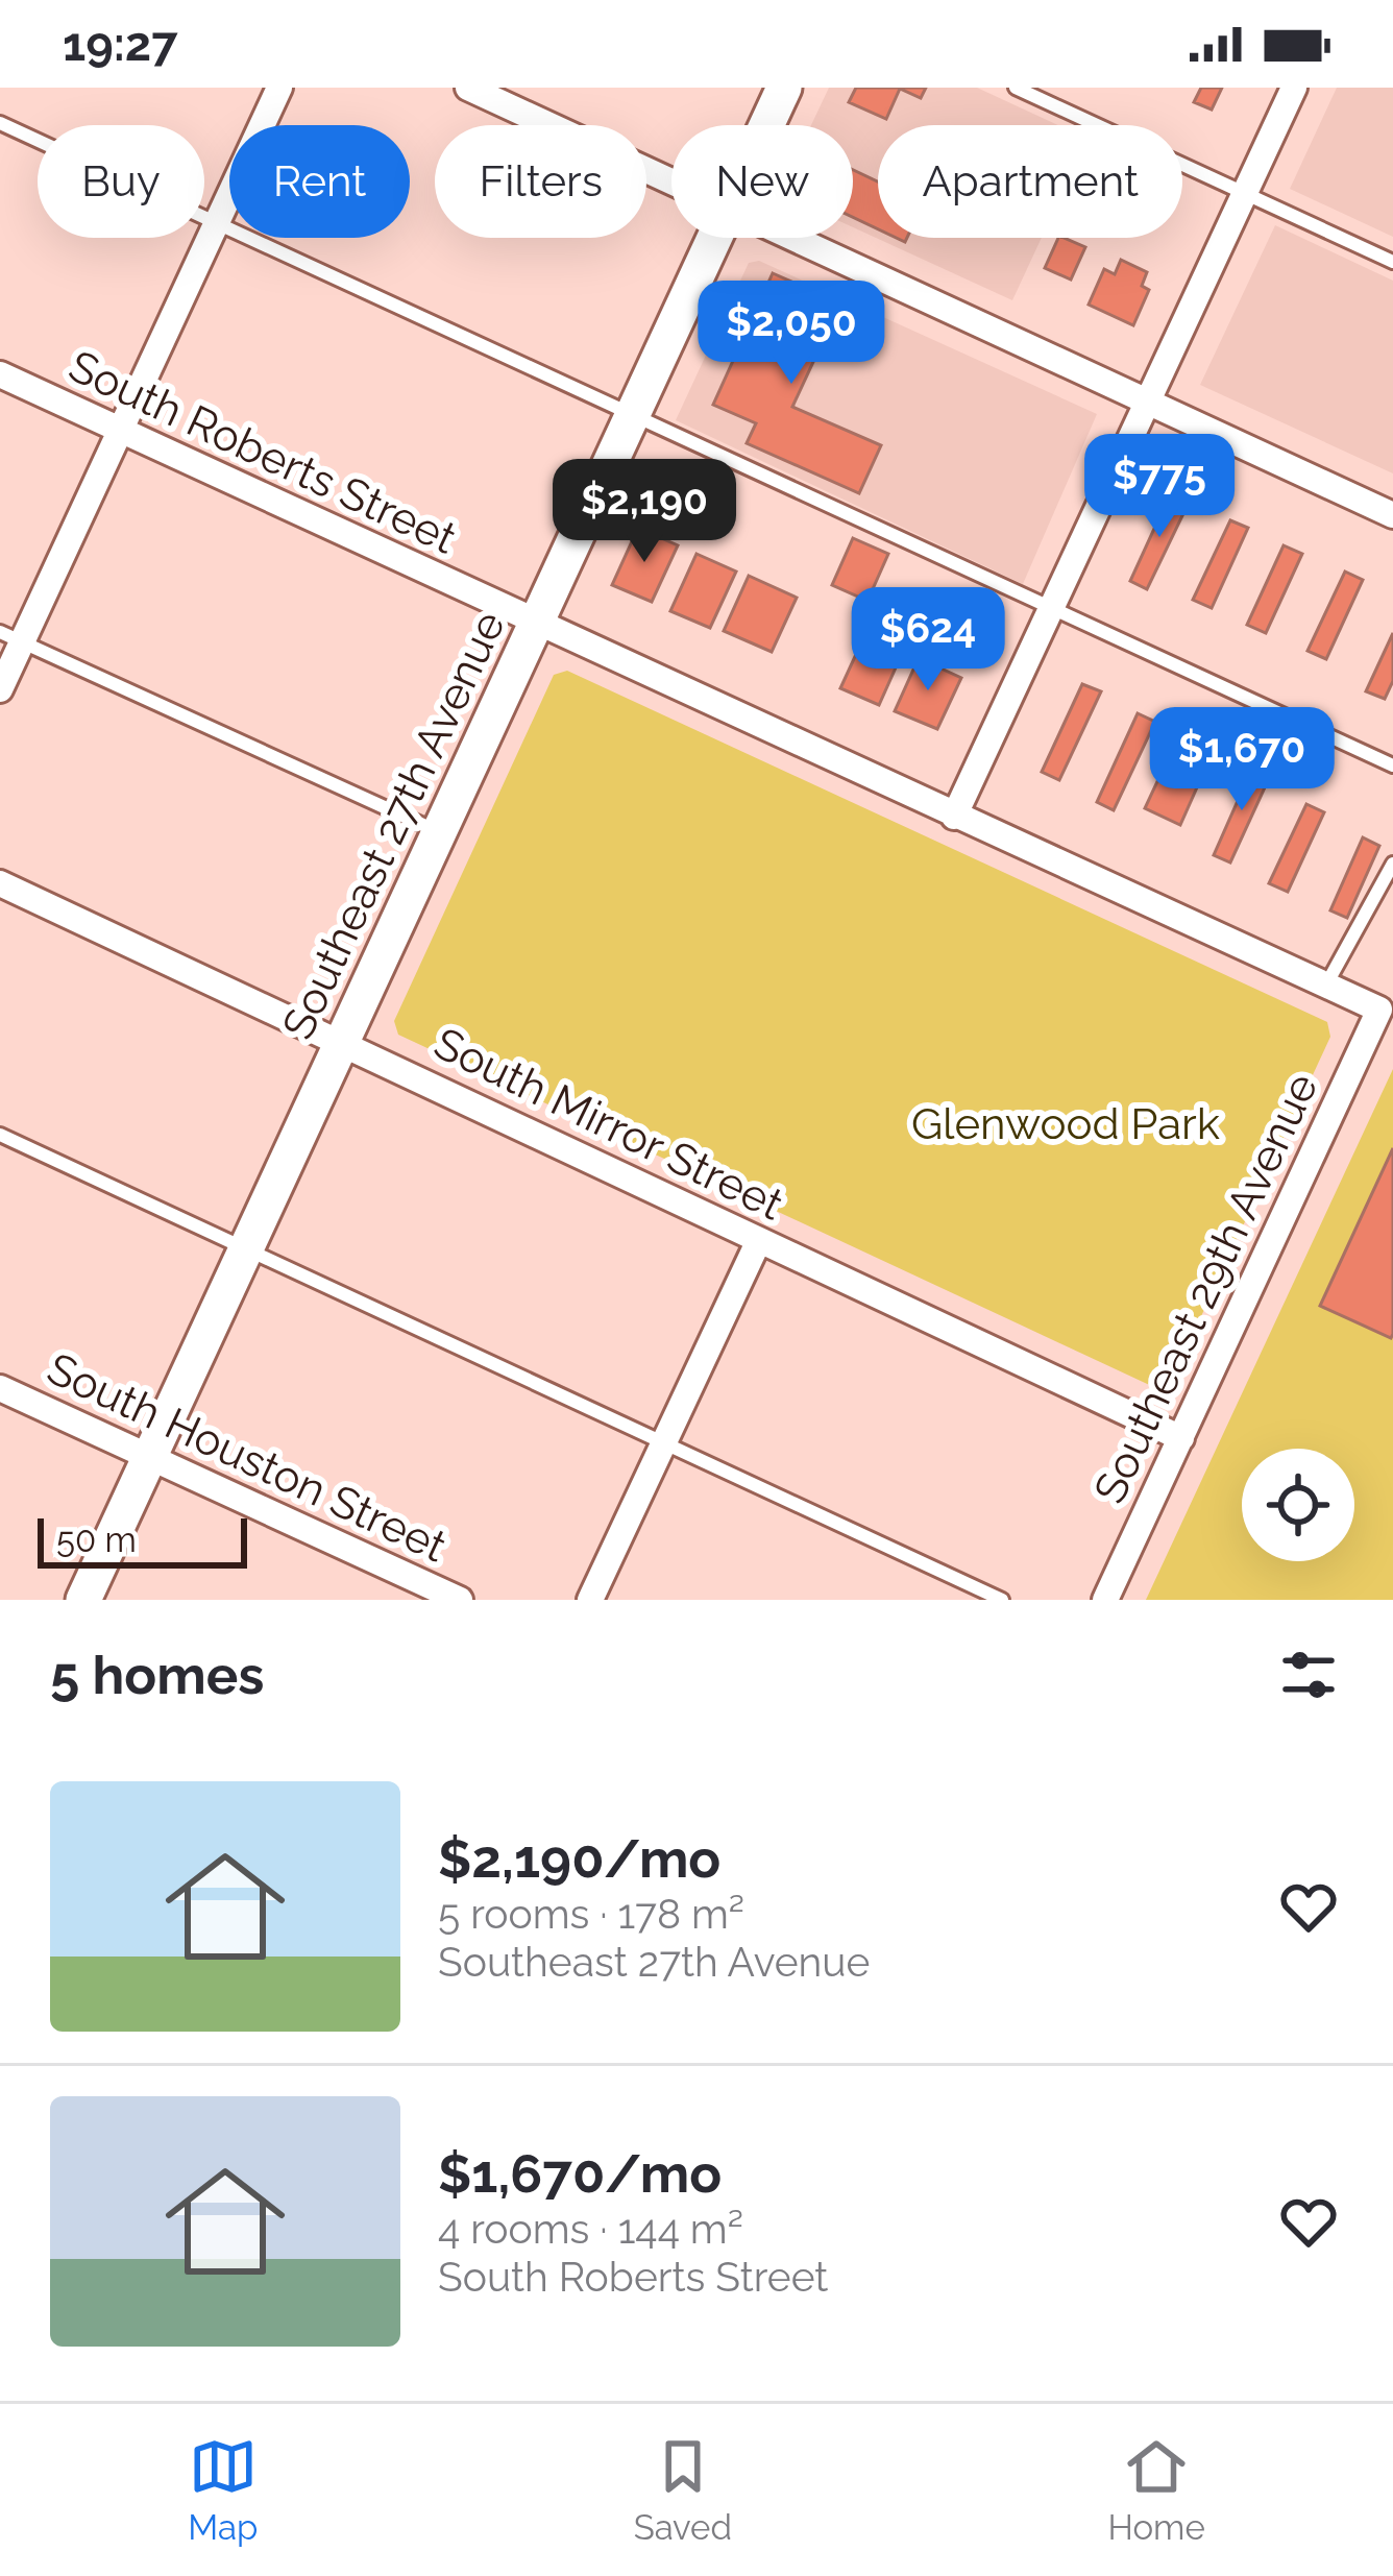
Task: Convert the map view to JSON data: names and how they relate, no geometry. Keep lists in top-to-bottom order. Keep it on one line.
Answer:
{"streets":{"main road":["Southeast 27th Avenue"],"street":["South Roberts Street","South Mirror Street","Southeast 29th Avenue","South Houston Street"]},"crossings":[["South Roberts Street","Southeast 27th Avenue"],["South Roberts Street","Southeast 29th Avenue"],["Southeast 27th Avenue","South Mirror Street"],["Southeast 27th Avenue","South Houston Street"],["South Mirror Street","Southeast 29th Avenue"]],"parks":["Glenwood Park"],"scale_bar":"50 m","page":{"status":"19:27","chip":["Buy","Rent","Filters","New","Apartment"],"price":["$2,050","$775","$2,190","$624","$1,670"],"scale":"50 m","heading":"5 homes","list":[{"name":"$2,190/mo","note":"5 rooms · 178 m² · Southeast 27th Avenue"},{"name":"$1,670/mo","note":"4 rooms · 144 m² · South Roberts Street"}],"tabs":["Map","Saved","Home"]}}
